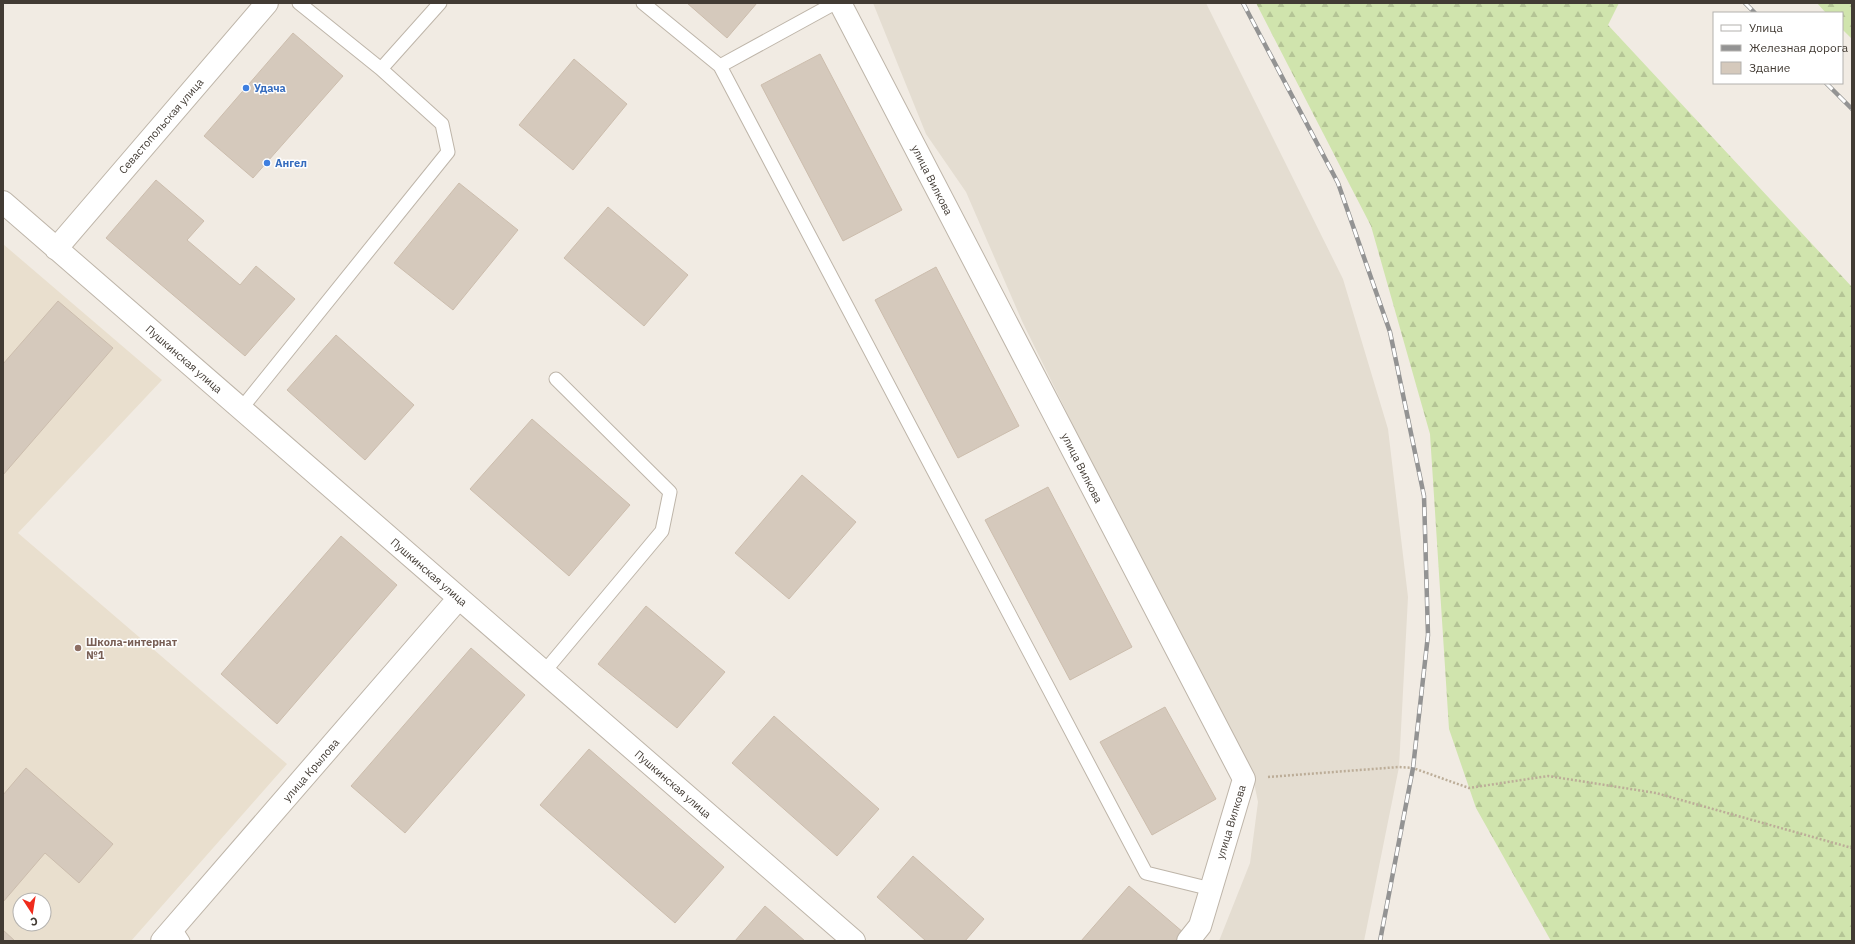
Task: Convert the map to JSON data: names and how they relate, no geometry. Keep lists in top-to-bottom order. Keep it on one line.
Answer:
{"streets":{"street":["Севастопольская улица","улица Вилкова","Пушкинская улица","улица Крылова"]},"crossings":[["Севастопольская улица","Пушкинская улица"],["Пушкинская улица","улица Крылова"]],"places":["Удача","Ангел","Школа-интернат №1"],"legend":["Улица","Железная дорога","Здание"],"north":"bottom"}
